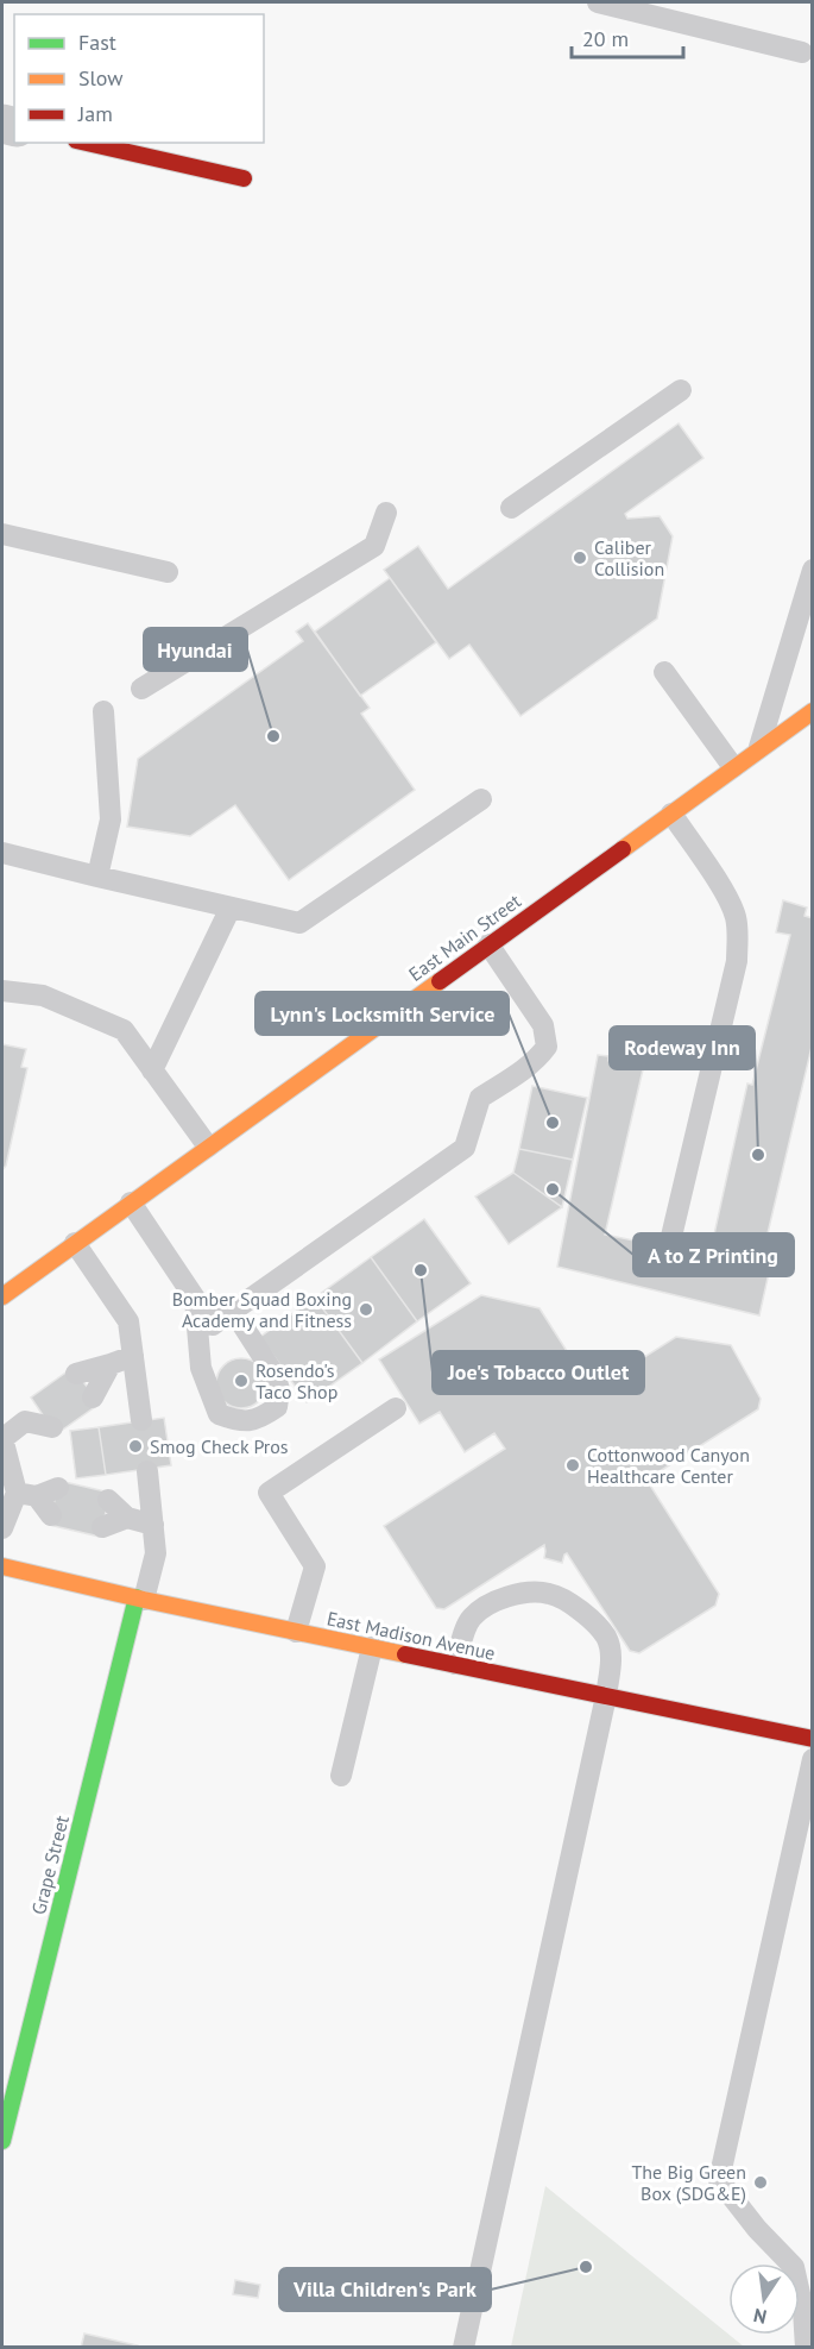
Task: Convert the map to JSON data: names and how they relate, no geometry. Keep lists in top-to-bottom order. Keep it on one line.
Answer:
{"streets":{"street":["East Main Street","East Madison Avenue","Grape Street"]},"crossings":[["East Madison Avenue","Grape Street"]],"places":["Caliber Collision","Hyundai","Lynn's Locksmith Service","Rodeway Inn","A to Z Printing","Joe's Tobacco Outlet","Bomber Squad Boxing Academy and Fitness","Rosendo's Taco Shop","Smog Check Pros","Cottonwood Canyon Healthcare Center","The Big Green Box (SDG&E)","Villa Children's Park"],"legend":["Fast","Slow","Jam"],"scale_bar":"20 m","north":"bottom"}
